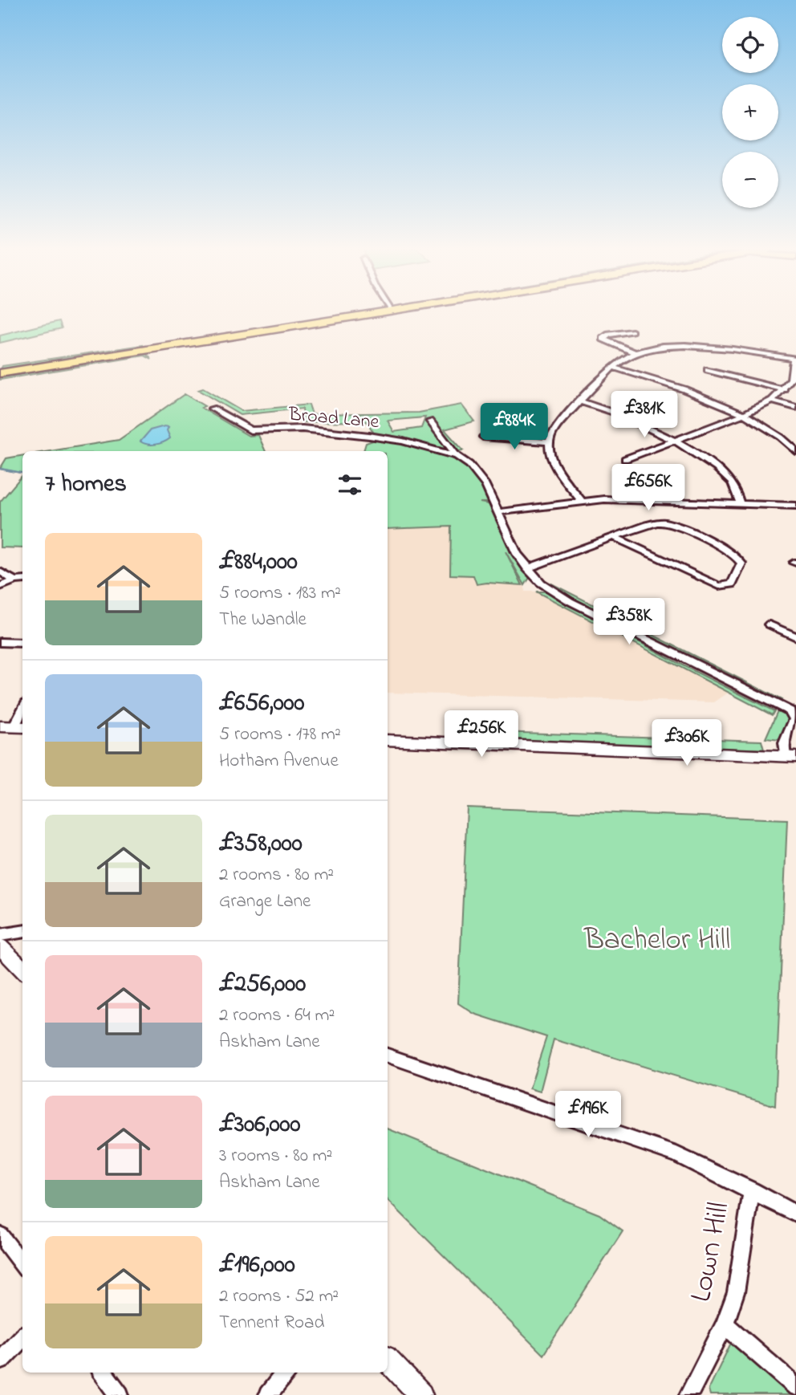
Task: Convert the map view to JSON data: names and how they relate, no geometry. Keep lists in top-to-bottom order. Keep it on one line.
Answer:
{"streets":{"street":["Broad Lane","Lown Hill"]},"parks":["Bachelor Hill"],"page":{"map_buttons":["+","−"],"price":["£381K","£884K","£656K","£358K","£256K","£306K","£196K"],"heading":"7 homes","list":[{"name":"£884,000","note":"5 rooms · 183 m² · The Wandle"},{"name":"£656,000","note":"5 rooms · 178 m² · Hotham Avenue"},{"name":"£358,000","note":"2 rooms · 80 m² · Grange Lane"},{"name":"£256,000","note":"2 rooms · 64 m² · Askham Lane"},{"name":"£306,000","note":"3 rooms · 80 m² · Askham Lane"},{"name":"£196,000","note":"2 rooms · 52 m² · Tennent Road"}]}}
